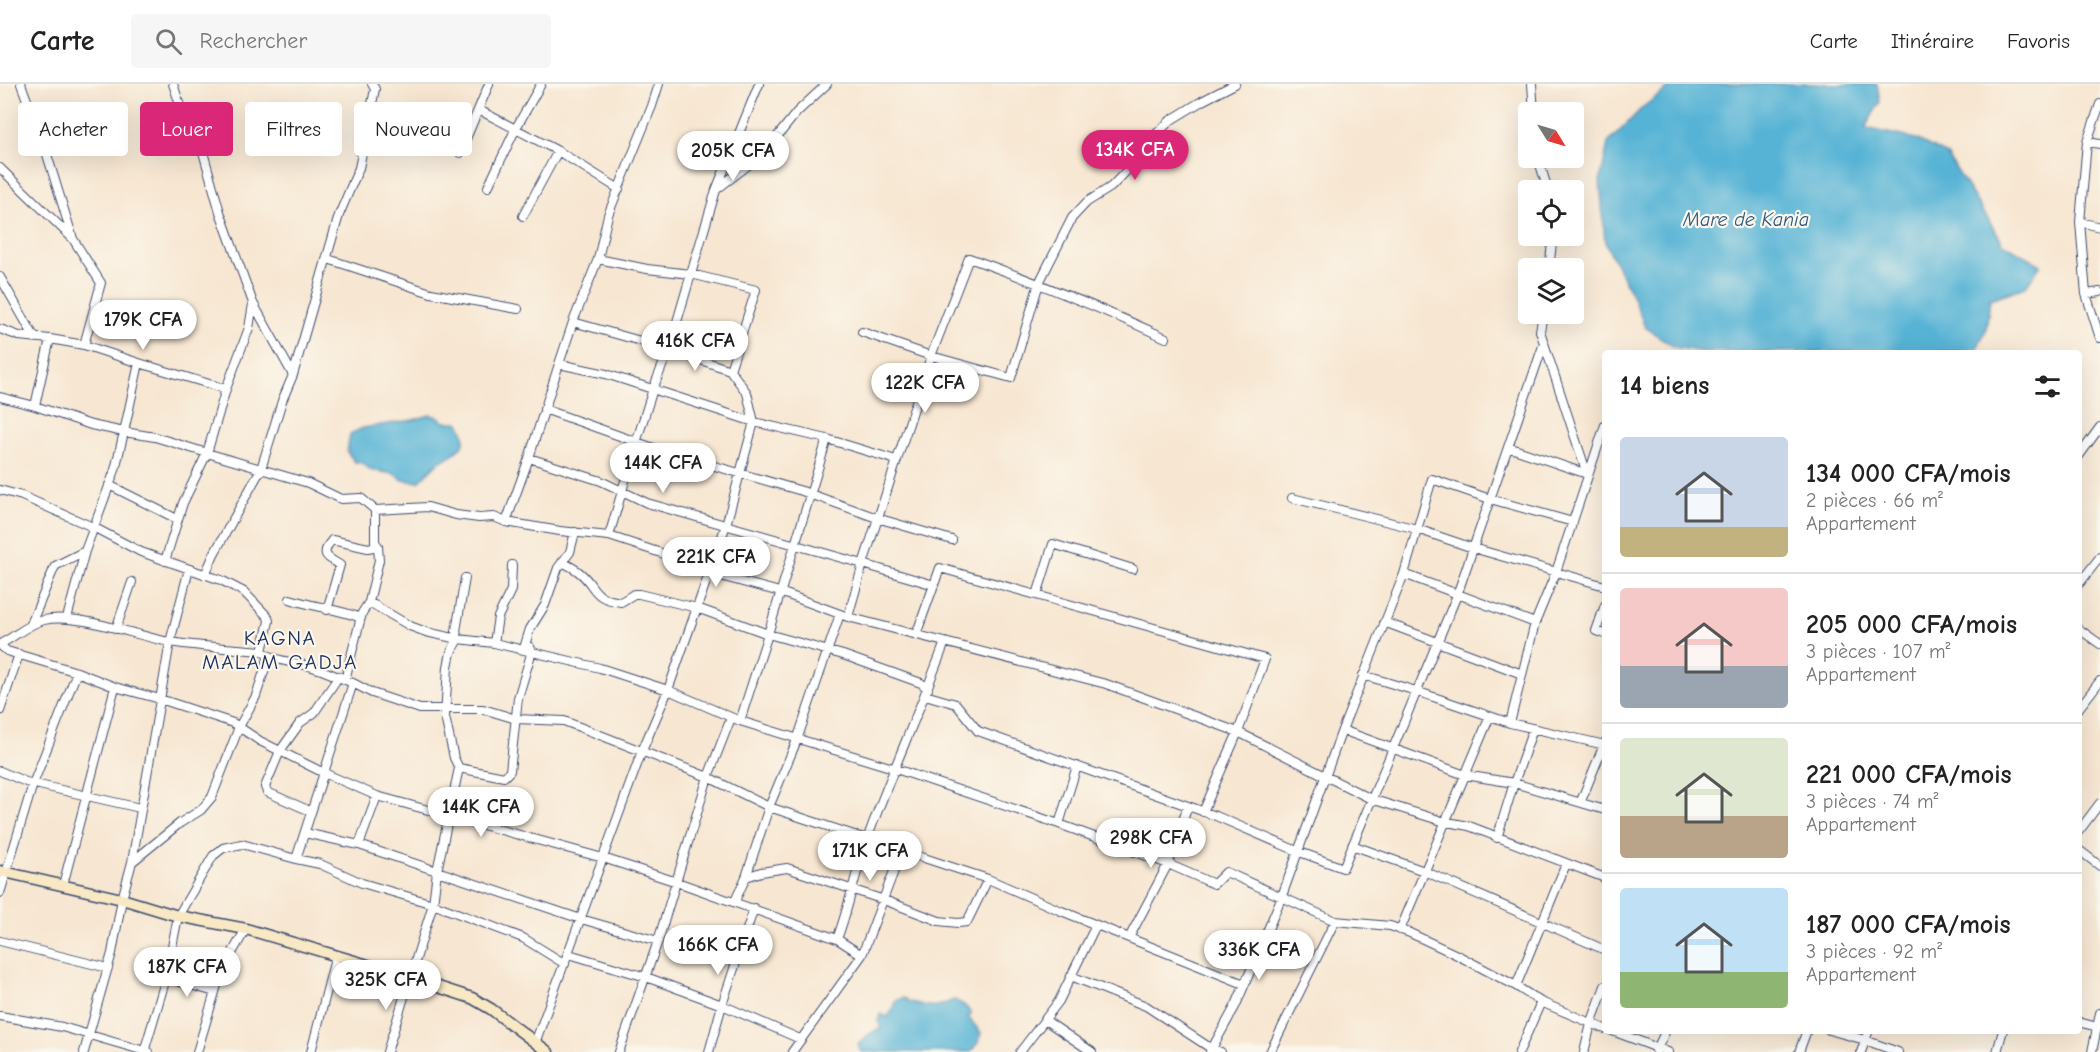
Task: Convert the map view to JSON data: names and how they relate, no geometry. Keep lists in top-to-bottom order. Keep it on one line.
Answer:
{"districts":["KAGNA MALAM GADJA"],"water":["Mare de Kania"],"north":"bottom right","page":{"header":"Carte","search":"Rechercher","nav":["Carte","Itinéraire","Favoris"],"chip":["Acheter","Louer","Filtres","Nouveau"],"price":["134K CFA","205K CFA","179K CFA","416K CFA","122K CFA","144K CFA","221K CFA","144K CFA","298K CFA","171K CFA","166K CFA","336K CFA","187K CFA","325K CFA"],"heading":"14 biens","list":[{"name":"134 000 CFA/mois","note":"2 pièces · 66 m² · Appartement"},{"name":"205 000 CFA/mois","note":"3 pièces · 107 m² · Appartement"},{"name":"221 000 CFA/mois","note":"3 pièces · 74 m² · Appartement"},{"name":"187 000 CFA/mois","note":"3 pièces · 92 m² · Appartement"}]}}
